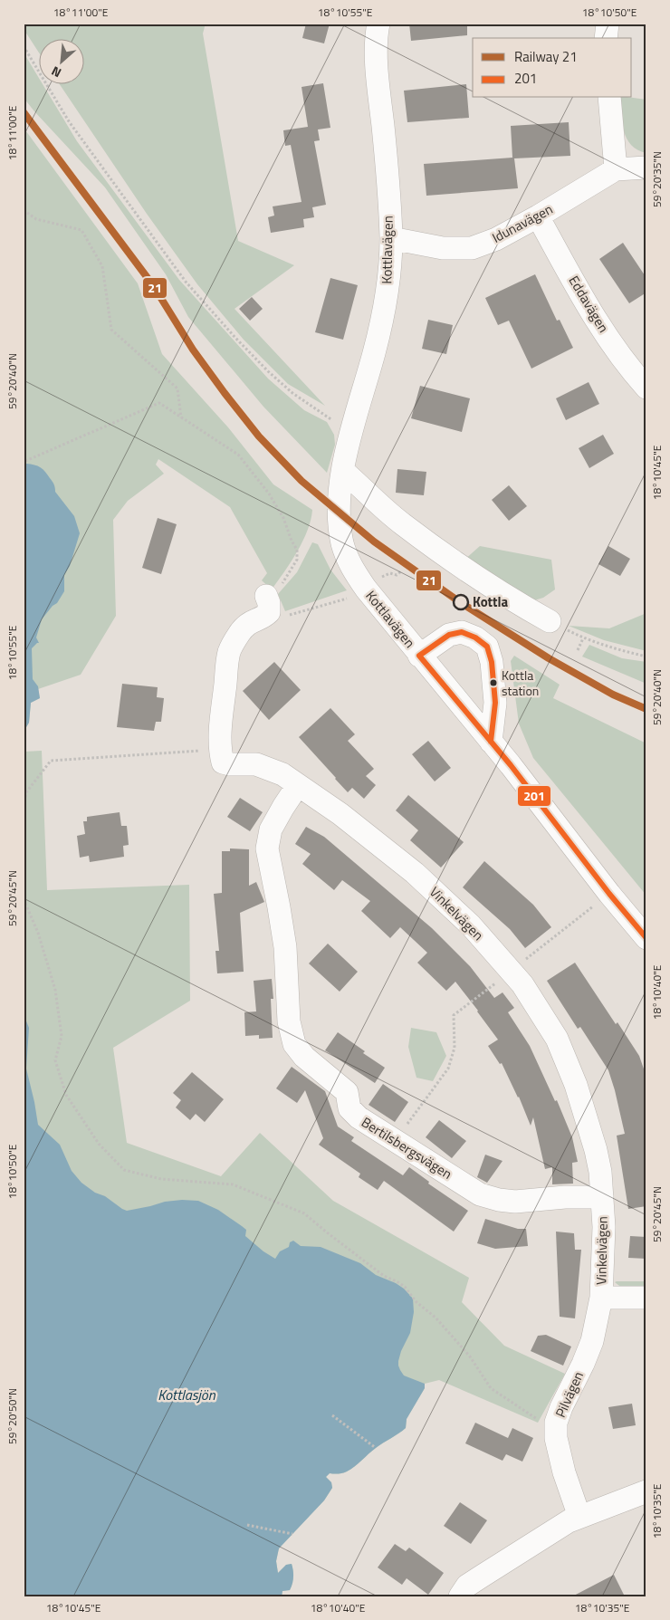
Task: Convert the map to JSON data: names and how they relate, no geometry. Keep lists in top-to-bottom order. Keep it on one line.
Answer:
{"streets":{"street":["Idunavägen","Kottlavägen","Eddavägen","Vinkelvägen","Bertilsbergsvägen","Pilvägen"]},"crossings":[["Idunavägen","Kottlavägen"],["Idunavägen","Eddavägen"],["Vinkelvägen","Bertilsbergsvägen"],["Vinkelvägen","Pilvägen"]],"water":["Kottlasjön"],"places":["Kottla","Kottla station"],"lines":["rail line 21","transit line 201"],"legend":["Railway 21","201"],"north":"bottom left","coordinates":["18°11'00\"E","18°10'55\"E","18°10'50\"E","59°20'35\"N","59°20'40\"N","18°10'45\"E","59°20'45\"N","18°10'40\"E","59°20'50\"N","18°10'35\"E"]}
